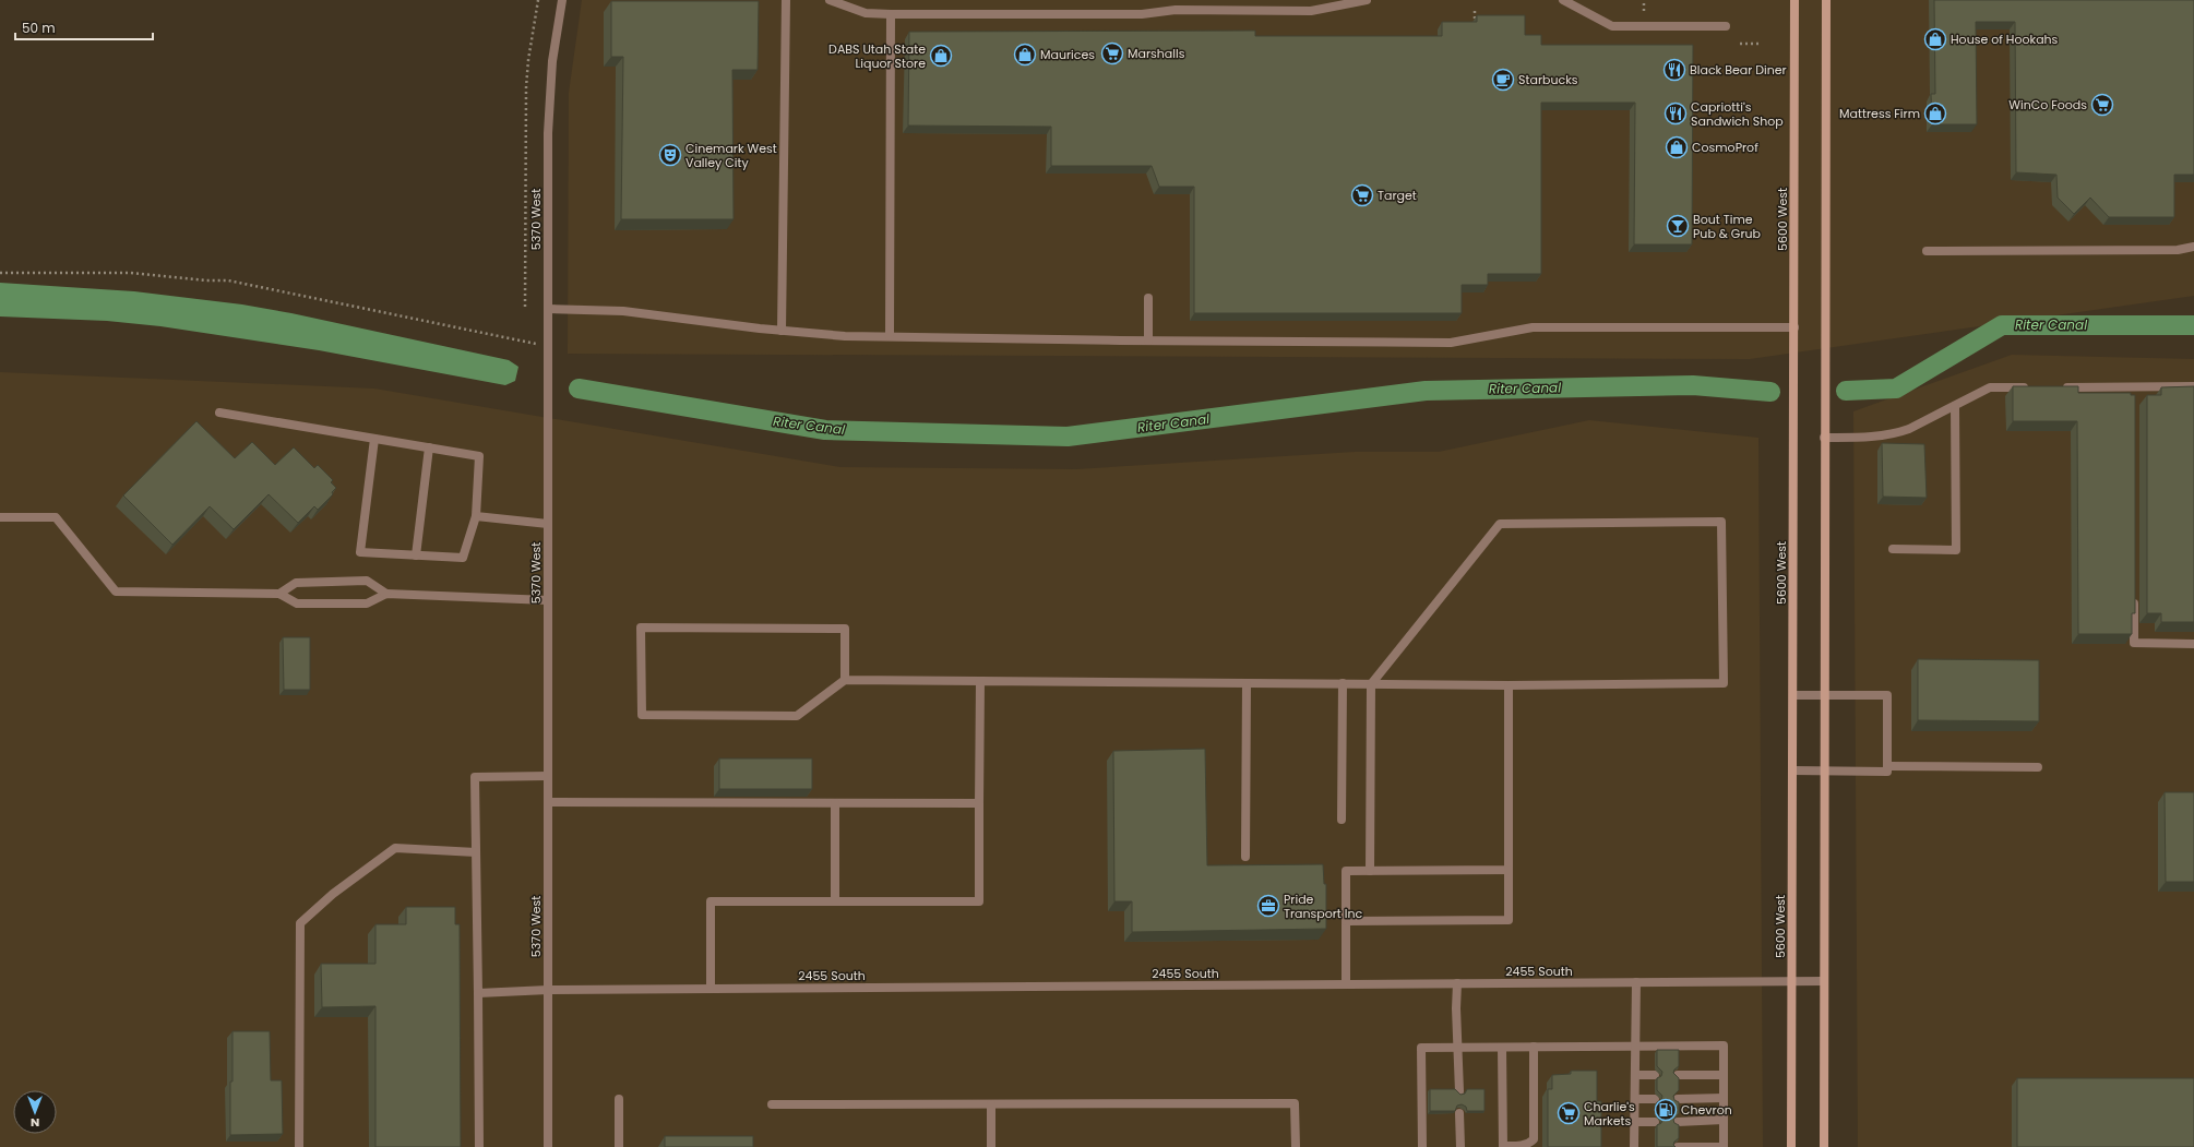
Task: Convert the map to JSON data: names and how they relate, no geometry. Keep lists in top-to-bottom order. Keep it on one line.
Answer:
{"streets":{"main road":["5600 West"],"street":["5370 West","2455 South"]},"crossings":[["5370 West","2455 South"],["5600 West","2455 South"]],"water":["Riter Canal"],"places":{"shop":["House of Hookahs","Maurices","DABS Utah State Liquor Store","Mattress Firm","CosmoProf"],"supermarket":["Marshalls","WinCo Foods","Target","Charlie's Markets"],"restaurant":["Black Bear Diner","Capriotti's Sandwich Shop"],"cafe":["Starbucks"],"theatre":["Cinemark West Valley City"],"bar":["Bout Time Pub & Grub"],"office":["Pride Transport Inc"],"fuel station":["Chevron"]},"scale_bar":"50 m","north":"bottom"}
